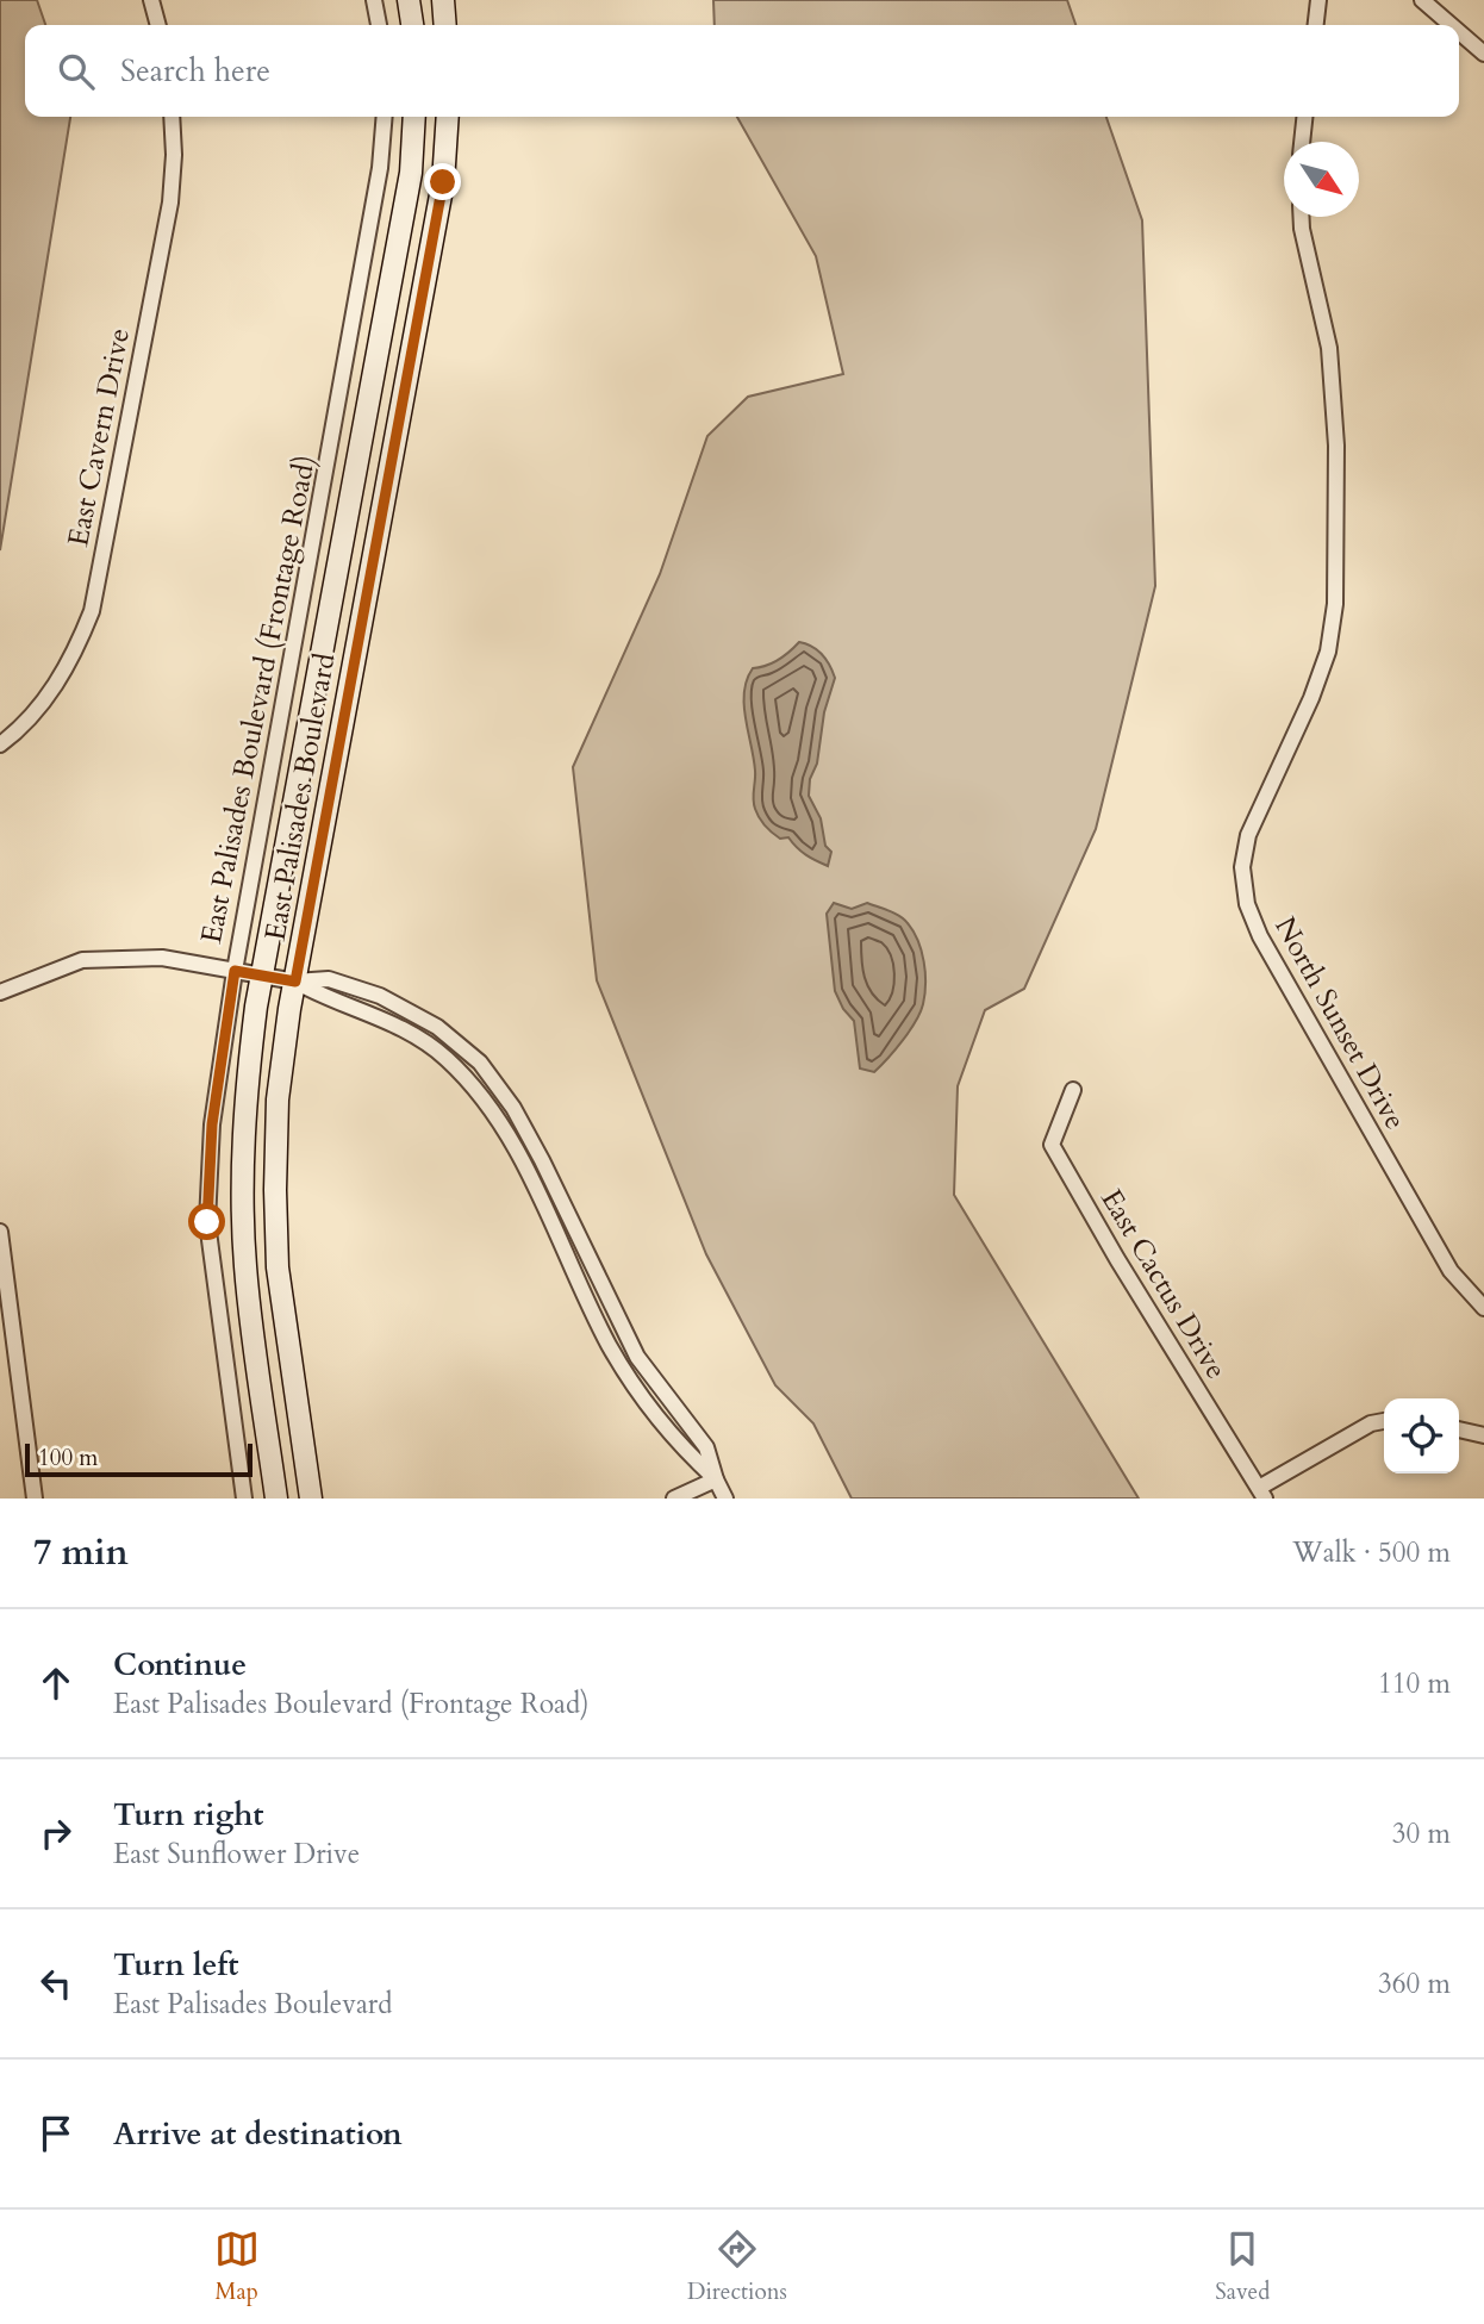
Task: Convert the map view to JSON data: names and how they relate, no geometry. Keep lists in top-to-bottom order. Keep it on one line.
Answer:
{"streets":{"street":["East Cavern Drive","East Palisades Boulevard (Frontage Road)","East Palisades Boulevard","North Sunset Drive","East Cactus Drive"]},"scale_bar":"100 m","north":"bottom right","page":{"search":"Search here","scale":"100 m","heading":["7 min","Walk · 500 m"],"list":[["Continue","East Palisades Boulevard (Frontage Road)","110 m"],["Turn right","East Sunflower Drive","30 m"],["Turn left","East Palisades Boulevard","360 m"],"Arrive at destination"],"nav":["Map","Directions","Saved"]}}
